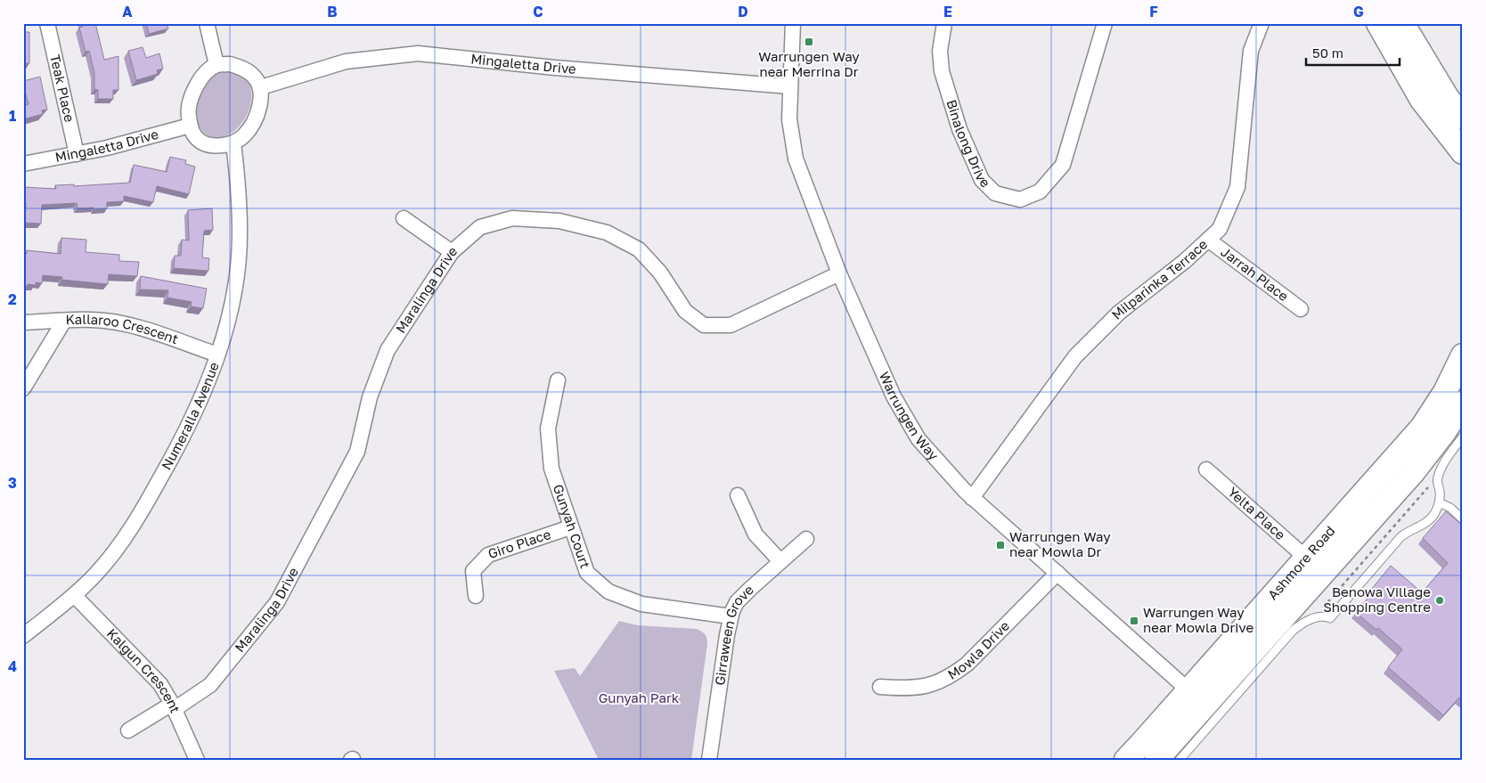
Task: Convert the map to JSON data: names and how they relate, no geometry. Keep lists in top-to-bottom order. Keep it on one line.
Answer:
{"streets":{"main road":["Ashmore Road"],"street":["Mingaletta Drive","Teak Place","Binalong Drive","Jarrah Place","Milparinka Terrace","Maralinga Drive","Kallaroo Crescent","Warrungen Way","Numeralla Avenue","Yelta Place","Gunyah Court","Giro Place","Girraween Grove","Mowla Drive","Kalgun Crescent"]},"crossings":[["Mingaletta Drive","Teak Place"],["Mingaletta Drive","Warrungen Way"],["Mingaletta Drive","Numeralla Avenue"],["Jarrah Place","Milparinka Terrace"],["Milparinka Terrace","Warrungen Way"],["Maralinga Drive","Warrungen Way"],["Maralinga Drive","Kalgun Crescent"],["Kallaroo Crescent","Numeralla Avenue"],["Warrungen Way","Ashmore Road"],["Warrungen Way","Mowla Drive"],["Numeralla Avenue","Kalgun Crescent"],["Yelta Place","Ashmore Road"],["Gunyah Court","Giro Place"],["Gunyah Court","Girraween Grove"]],"parks":["Gunyah Park"],"places":{"transit":["Warrungen Way near Merrina Dr","Warrungen Way near Mowla Dr","Warrungen Way near Mowla Drive"],"other":["Benowa Village Shopping Centre"]},"scale_bar":"50 m","grid":{"columns":["A","B","C","D","E","F","G"],"rows":["1","2","3","4"]}}
